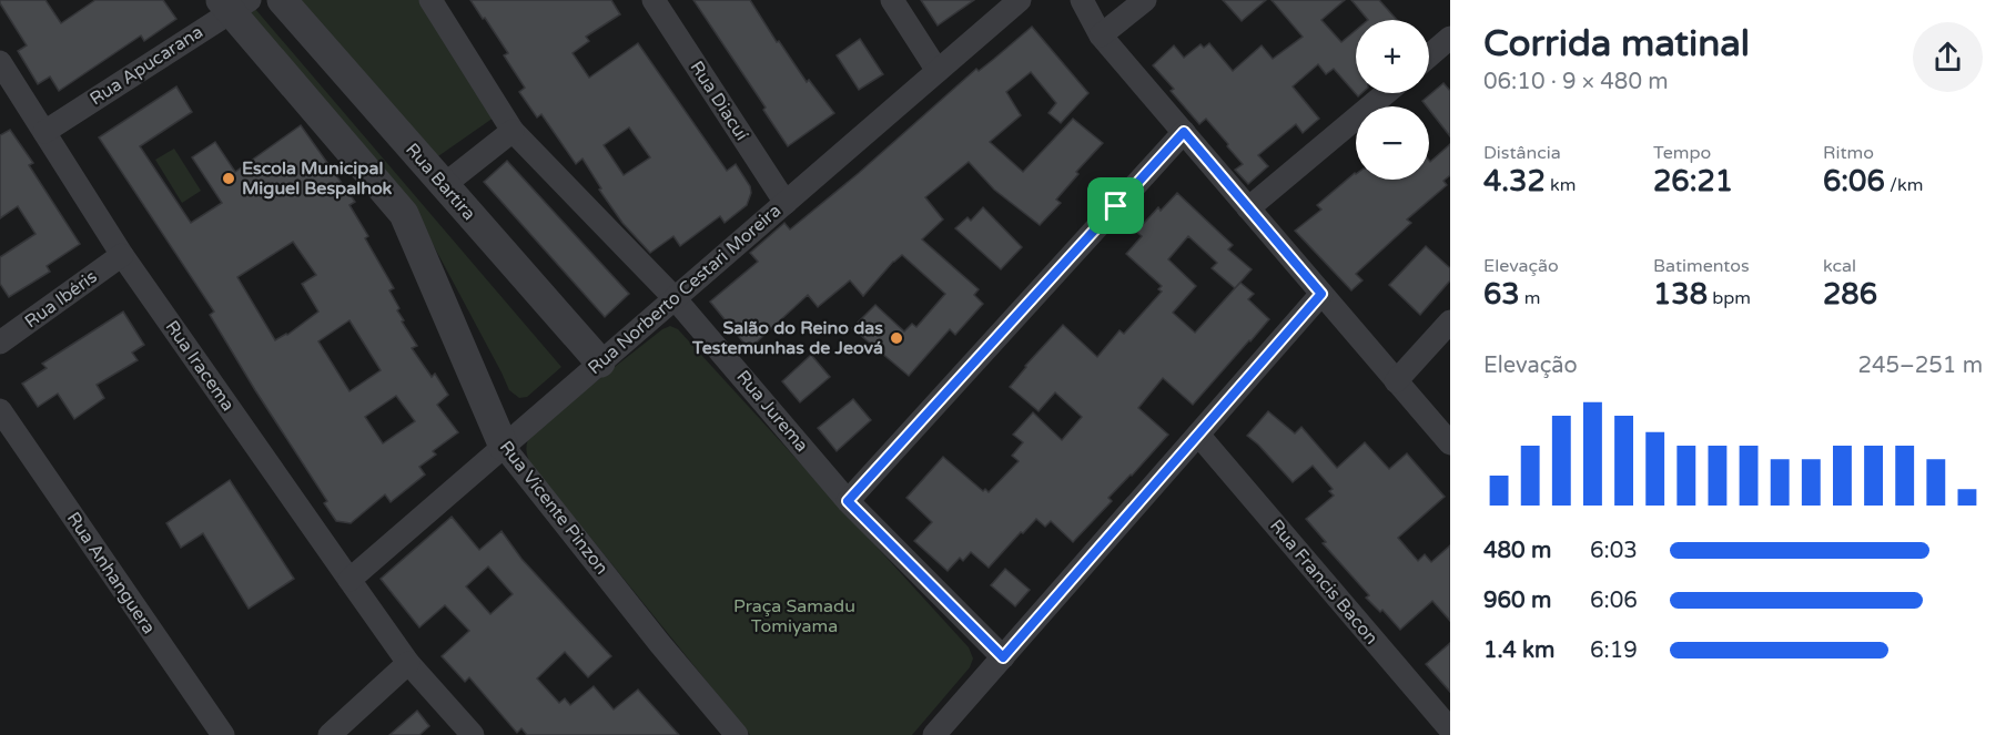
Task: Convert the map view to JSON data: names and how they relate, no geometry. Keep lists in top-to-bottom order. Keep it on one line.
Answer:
{"streets":{"street":["Rua Apucarana","Rua Diacuí","Rua Bartira","Rua Norberto Cestari Moreira","Rua Ibéris","Rua Iracema","Rua Jurema","Rua Vicente Pinzon","Rua Anhanguera","Rua Francis Bacon"]},"crossings":[["Rua Apucarana","Rua Iracema"],["Rua Apucarana","Rua Vicente Pinzon"],["Rua Diacuí","Rua Norberto Cestari Moreira"],["Rua Bartira","Rua Norberto Cestari Moreira"],["Rua Norberto Cestari Moreira","Rua Iracema"],["Rua Norberto Cestari Moreira","Rua Jurema"],["Rua Norberto Cestari Moreira","Rua Vicente Pinzon"],["Rua Ibéris","Rua Iracema"]],"parks":["Praça Samadu Tomiyama"],"places":["Escola Municipal Miguel Bespalhok","Salão do Reino das Testemunhas de Jeová"],"page":{"heading":["Corrida matinal","06:10 · 9 × 480 m"],"map_buttons":["+","−"],"stats":[["Distância","4.32 km"],["Tempo","26:21"],["Ritmo","6:06 /km"],["Elevação","63 m"],["Batimentos","138 bpm"],["kcal","286"]],"chart":["Elevação","245–251 m"],"list":[{"name":"480 m","note":"6:03"},{"name":"960 m","note":"6:06"},{"name":"1.4 km","note":"6:19"}]}}
